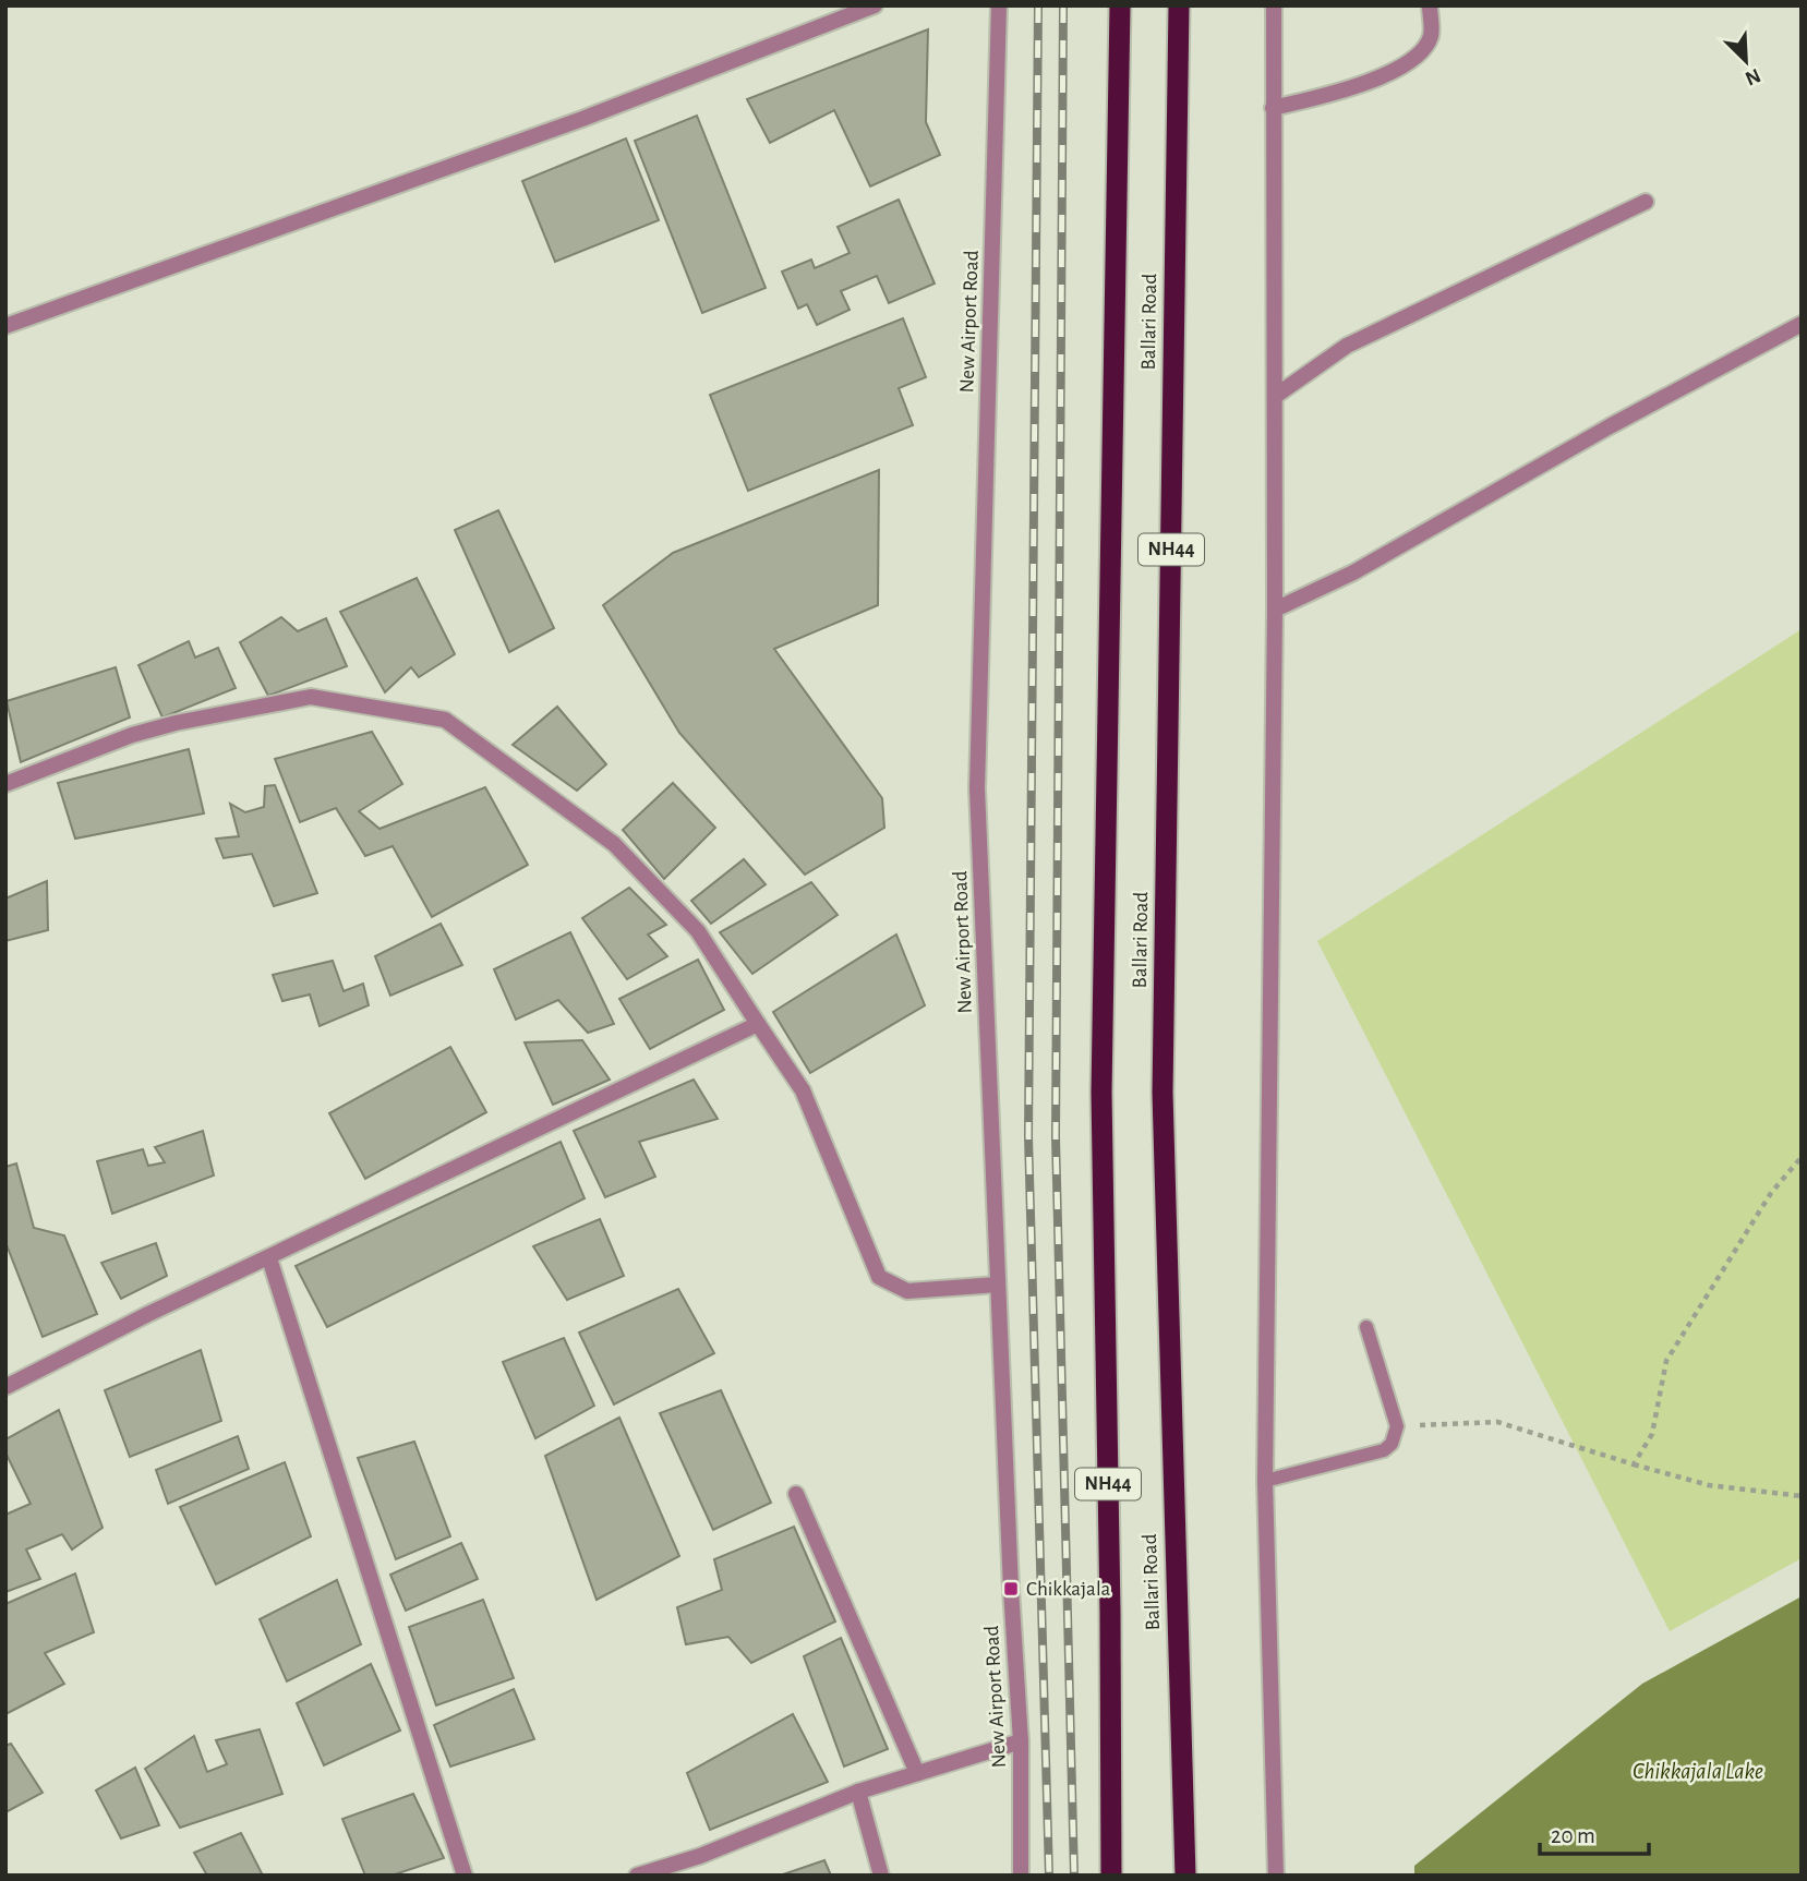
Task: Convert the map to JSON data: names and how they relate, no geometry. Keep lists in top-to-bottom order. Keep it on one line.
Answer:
{"streets":{"highway":["Ballari Road","NH44"],"street":["New Airport Road"]},"water":["Chikkajala Lake"],"places":{"transit":["Chikkajala"]},"scale_bar":"20 m","north":"bottom right"}
